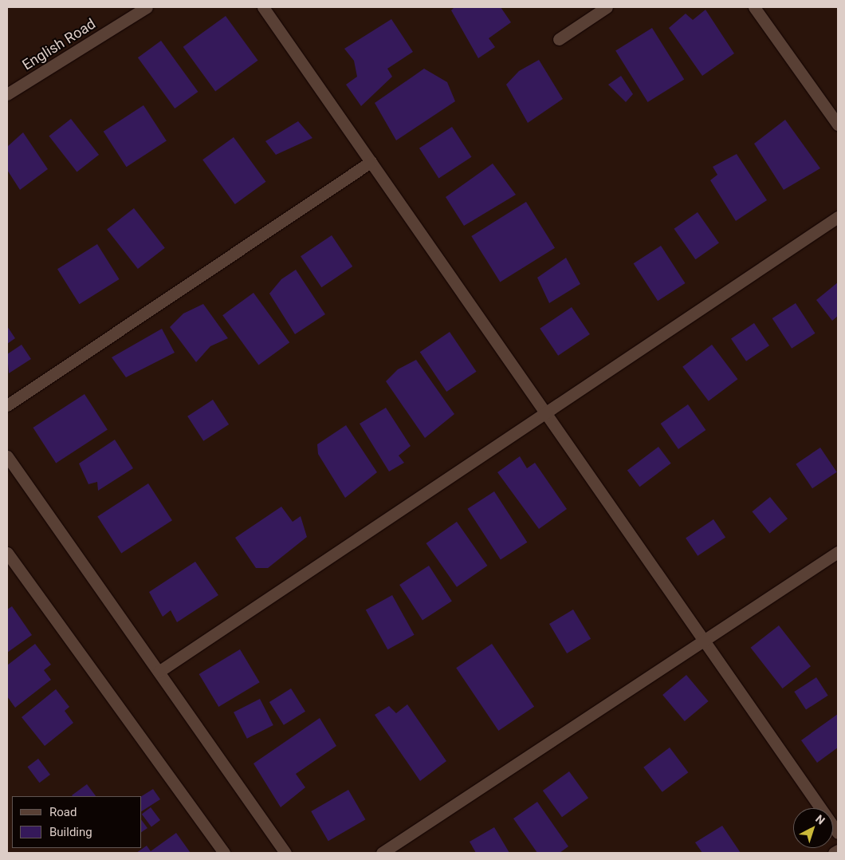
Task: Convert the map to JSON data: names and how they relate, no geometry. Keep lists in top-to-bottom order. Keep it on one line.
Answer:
{"streets":{"street":["English Road"]},"legend":["Road","Building"],"north":"top right"}
